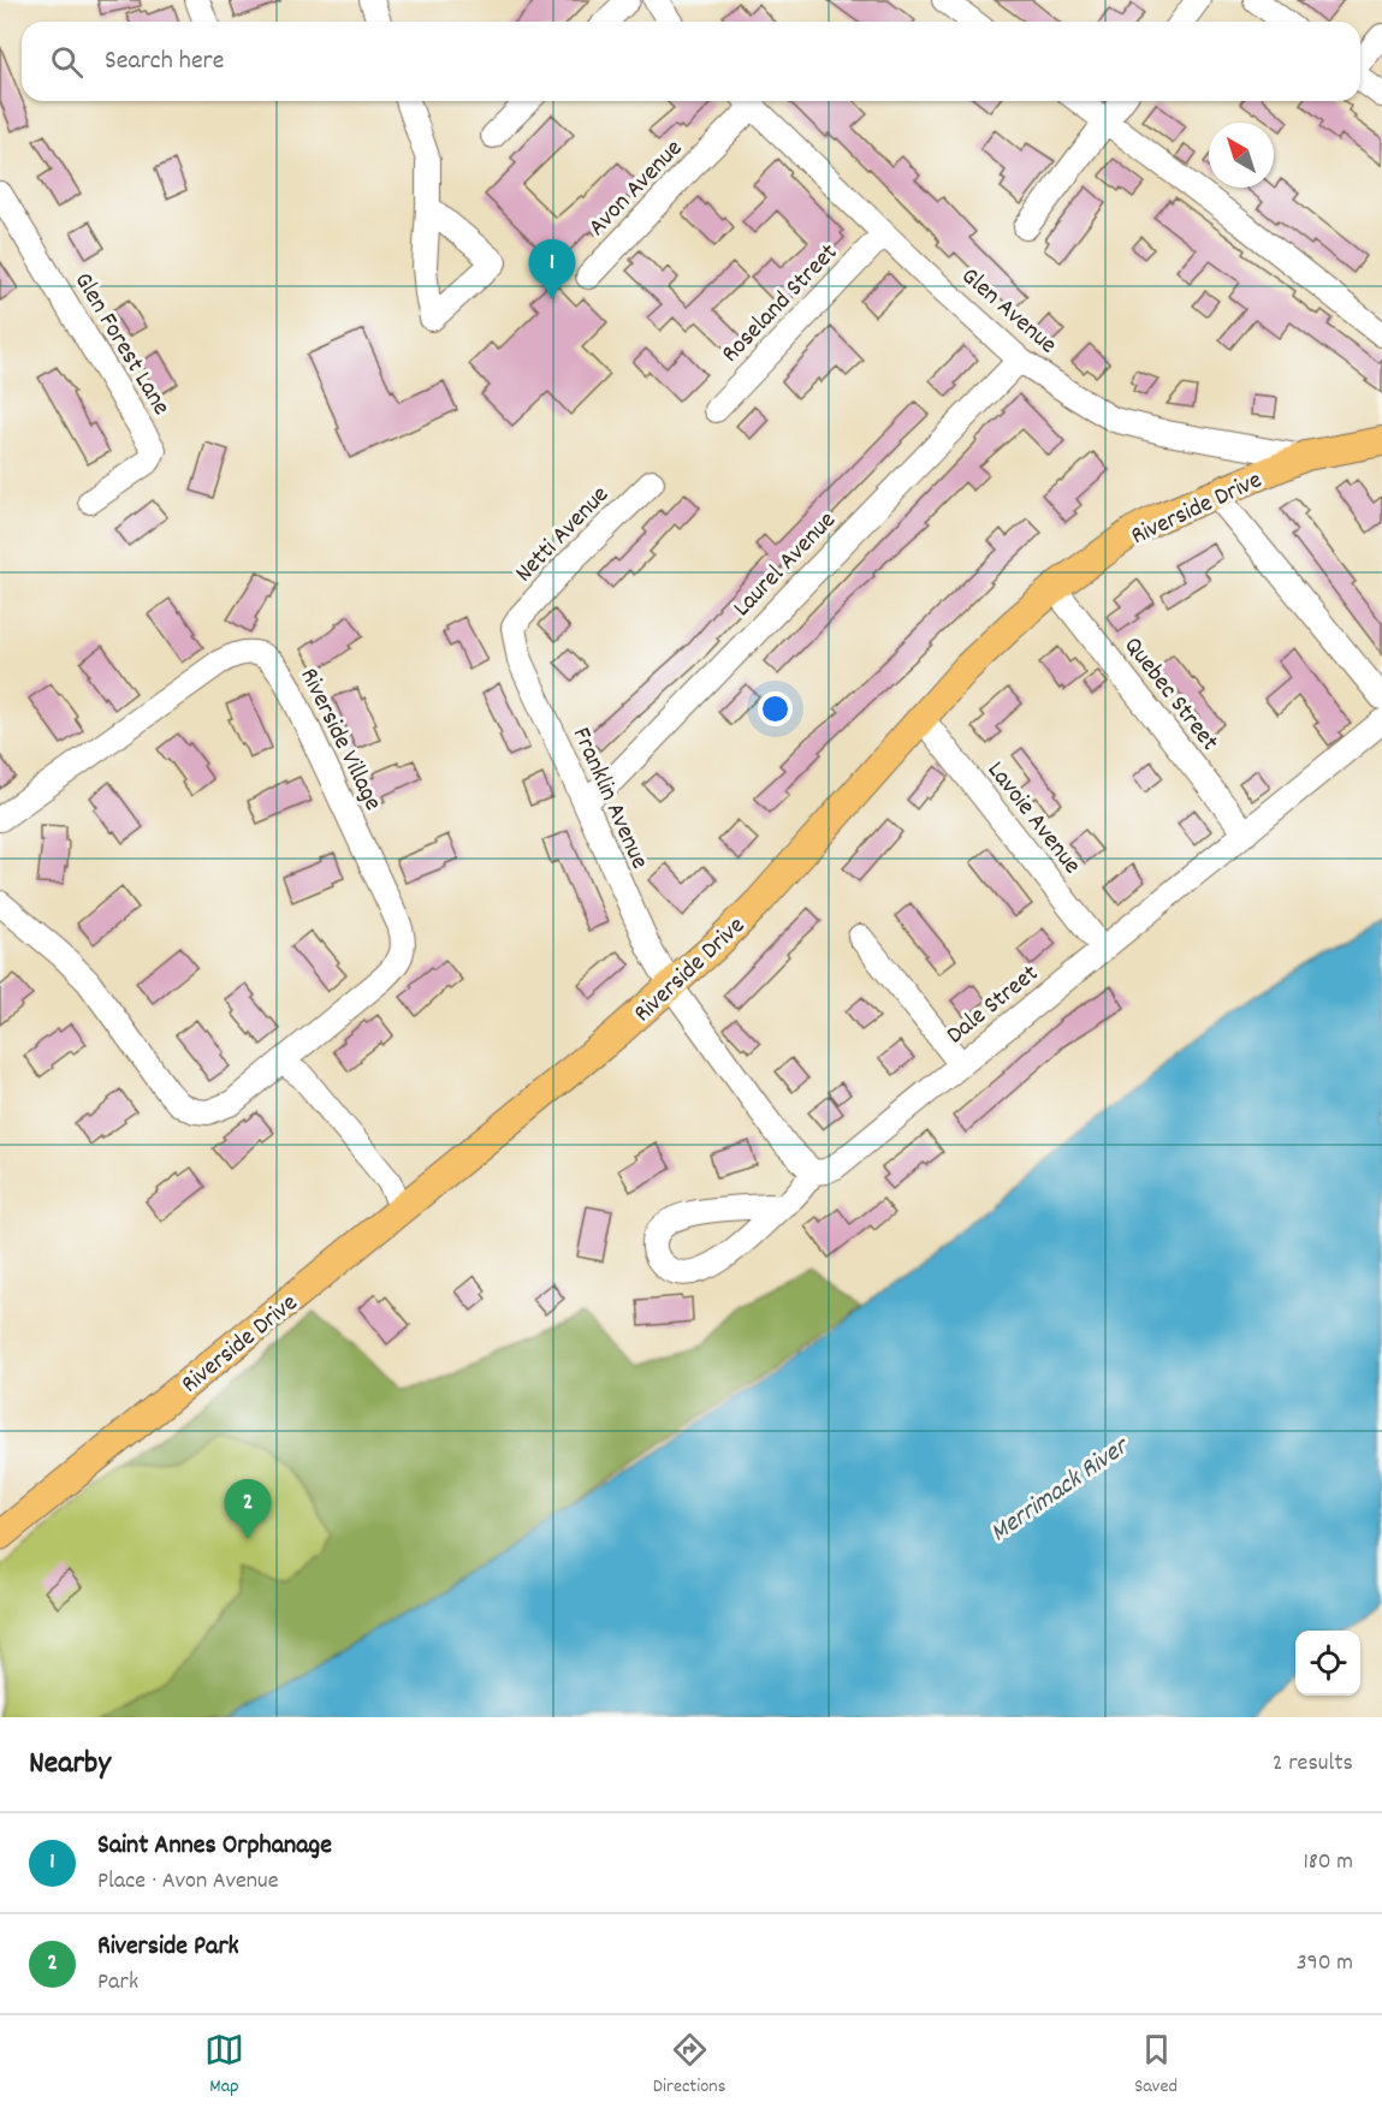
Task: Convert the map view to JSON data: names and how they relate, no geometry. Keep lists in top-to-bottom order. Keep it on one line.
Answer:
{"streets":{"main road":["Riverside Drive"],"street":["Avon Avenue","Roseland Street","Glen Avenue","Glen Forest Lane","Netti Avenue","Laurel Avenue","Quebec Street","Riverside Village","Franklin Avenue","Lavoie Avenue","Dale Street"]},"crossings":[["Roseland Street","Glen Avenue"],["Glen Avenue","Riverside Drive"],["Glen Avenue","Laurel Avenue"],["Riverside Drive","Quebec Street"],["Riverside Drive","Franklin Avenue"],["Riverside Drive","Lavoie Avenue"],["Netti Avenue","Franklin Avenue"],["Laurel Avenue","Franklin Avenue"],["Quebec Street","Dale Street"],["Lavoie Avenue","Dale Street"]],"water":["Merrimack River"],"north":"top left","page":{"search":"Search here","pins":["1","2"],"heading":["Nearby","2 results"],"list":[{"mark":"1","name":"Saint Annes Orphanage","note":"Place · Avon Avenue","value":"180 m"},{"mark":"2","name":"Riverside Park","note":"Park","value":"390 m"}],"nav":["Map","Directions","Saved"]}}
